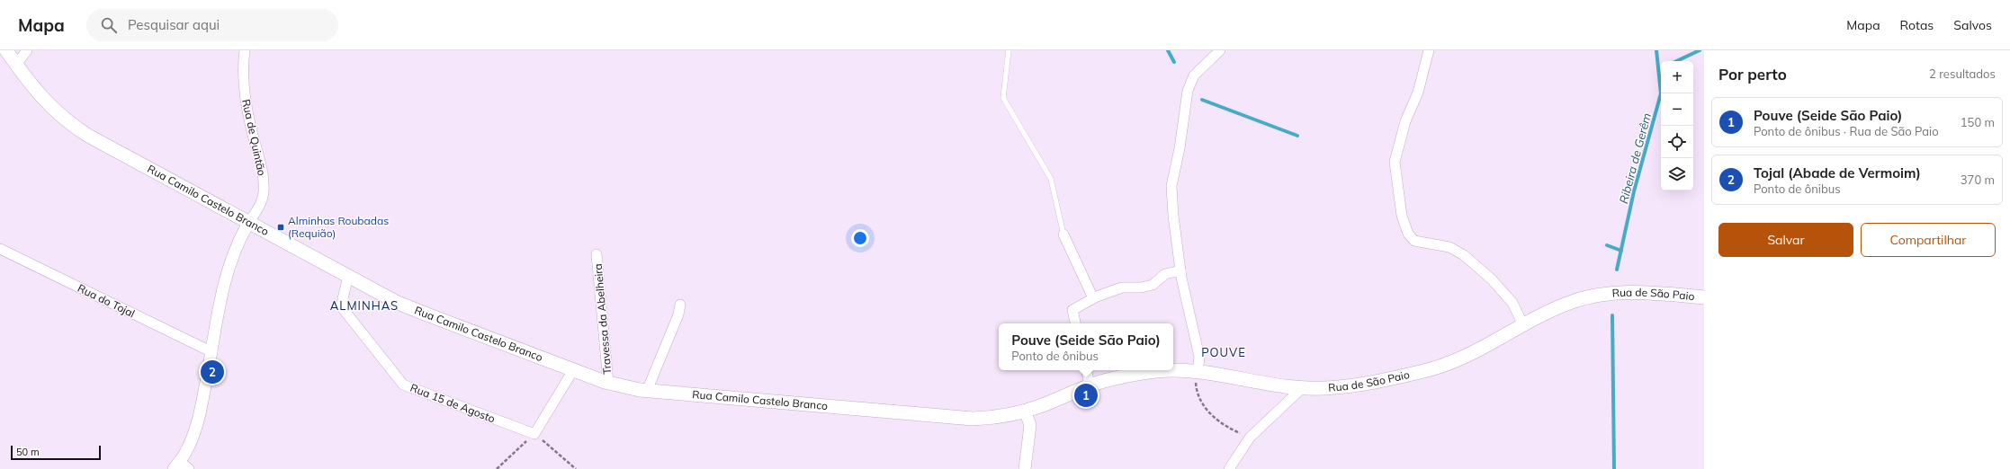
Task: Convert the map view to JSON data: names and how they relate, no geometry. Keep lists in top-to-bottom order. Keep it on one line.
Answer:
{"streets":{"main road":["Rua Camilo Castelo Branco","Rua de São Paio"],"street":["Rua de Quintão","Rua do Tojal","Travessa da Abelheira","Rua 15 de Agosto"]},"crossings":[["Rua de Quintão","Rua Camilo Castelo Branco"],["Rua Camilo Castelo Branco","Rua de São Paio"],["Rua Camilo Castelo Branco","Travessa da Abelheira"],["Rua Camilo Castelo Branco","Rua 15 de Agosto"]],"districts":["ALMINHAS","POUVE"],"water":["Ribeira de Gerêm"],"places":{"transit":["Alminhas Roubadas (Requião)"]},"scale_bar":"50 m","page":{"header":"Mapa","search":"Pesquisar aqui","nav":["Mapa","Rotas","Salvos"],"heading":["Por perto","2 resultados"],"map_buttons":["+","−"],"list":[{"mark":"1","name":"Pouve (Seide São Paio)","note":"Ponto de ônibus · Rua de São Paio","value":"150 m"},{"mark":"2","name":"Tojal (Abade de Vermoim)","note":"Ponto de ônibus","value":"370 m"}],"buttons":["Salvar","Compartilhar"],"popup":["Pouve (Seide São Paio)","Ponto de ônibus"],"pins":["2","1"],"scale":"50 m"}}
